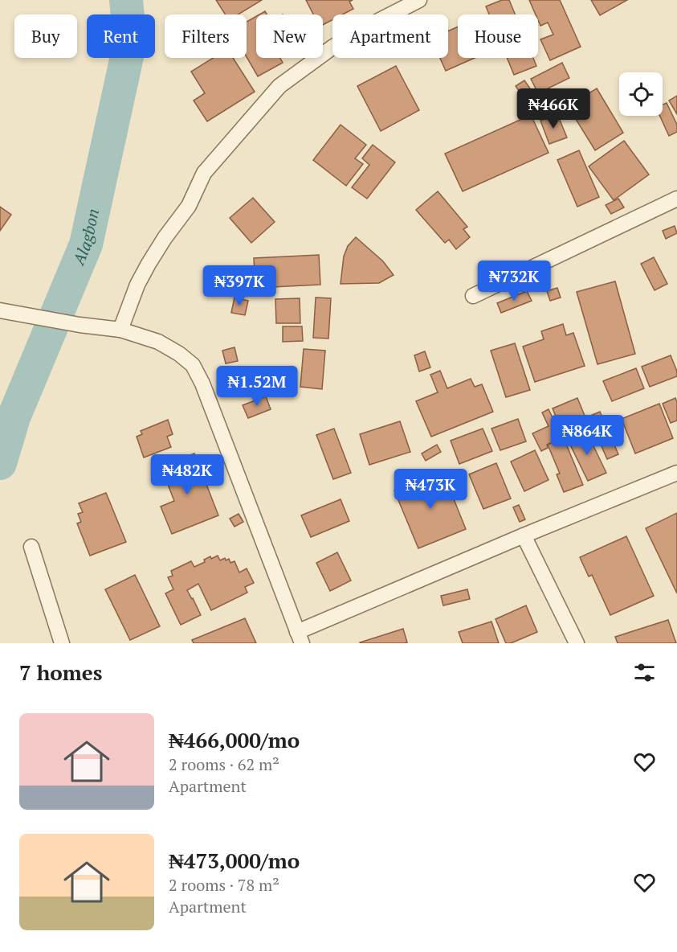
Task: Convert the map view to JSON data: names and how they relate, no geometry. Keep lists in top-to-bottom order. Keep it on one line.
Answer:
{"water":["Alagbon"],"page":{"chip":["Buy","Rent","Filters","New","Apartment","House"],"price":["₦466K","₦732K","₦397K","₦1.52M","₦864K","₦482K","₦473K"],"heading":"7 homes","list":[{"name":"₦466,000/mo","note":"2 rooms · 62 m² · Apartment"},{"name":"₦473,000/mo","note":"2 rooms · 78 m² · Apartment"}]}}
